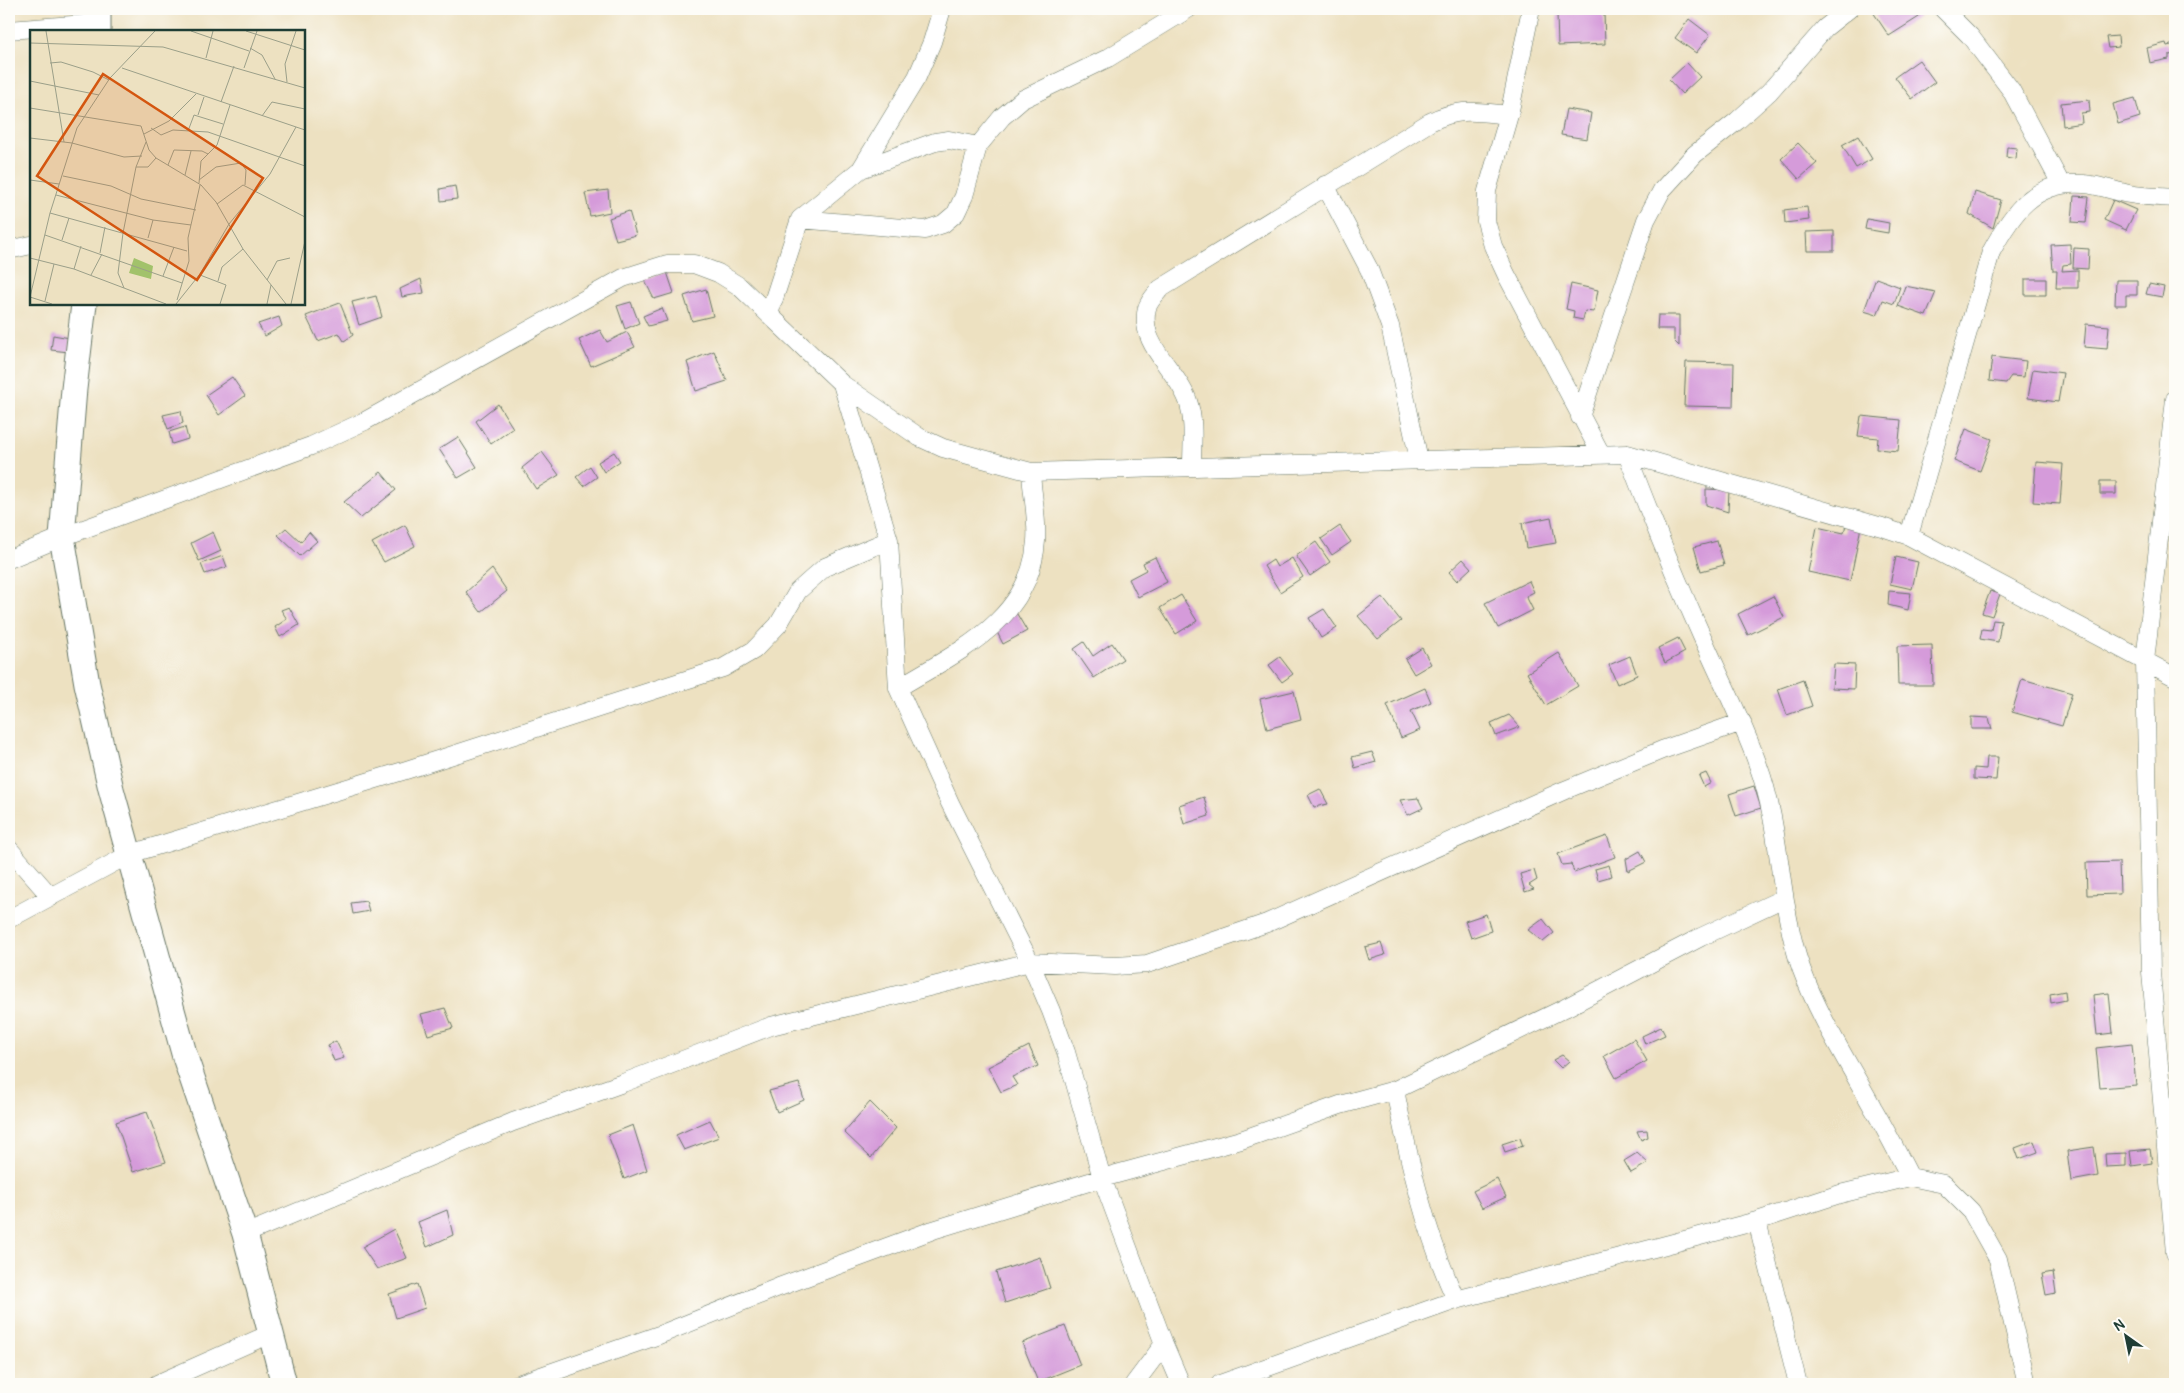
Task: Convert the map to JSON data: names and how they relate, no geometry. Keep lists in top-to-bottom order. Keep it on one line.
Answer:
{"north":"top left"}
